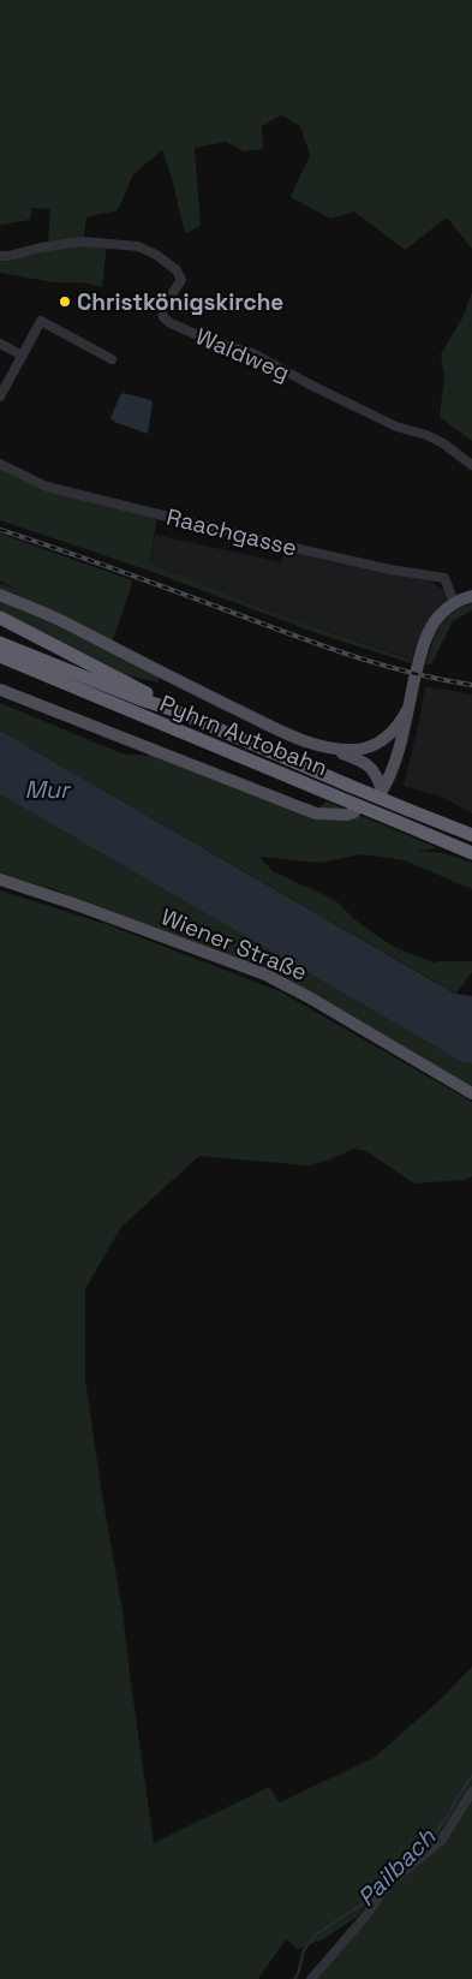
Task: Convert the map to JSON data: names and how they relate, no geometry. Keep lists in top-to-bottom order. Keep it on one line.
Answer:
{"streets":{"highway":["Pyhrn Autobahn"],"main road":["Wiener Straße"],"street":["Waldweg","Raachgasse"]},"water":["Mur","Pailbach"],"places":["Christkönigskirche"]}
